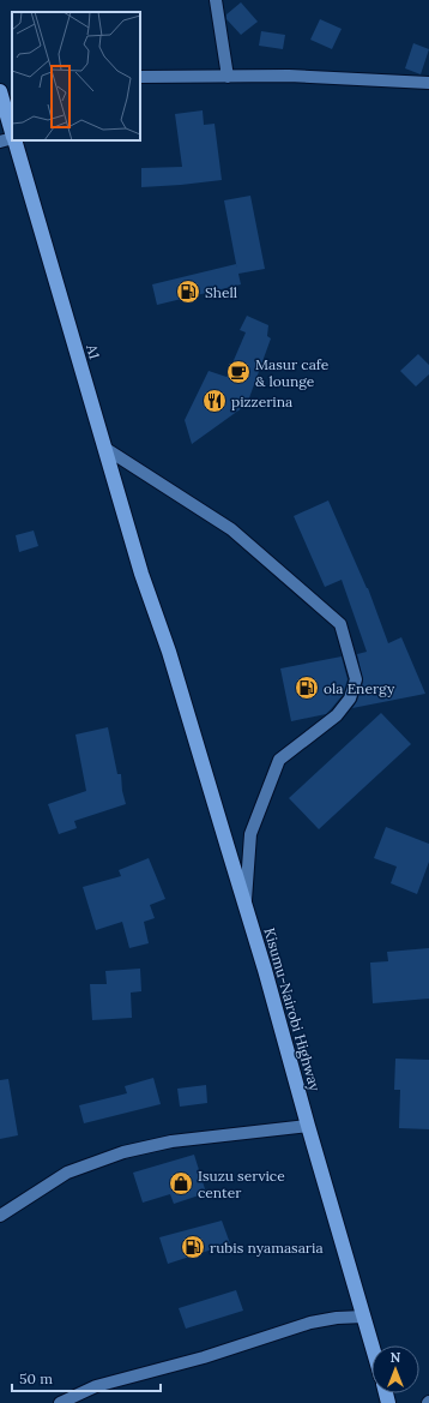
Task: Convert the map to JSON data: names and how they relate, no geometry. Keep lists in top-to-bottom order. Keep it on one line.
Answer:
{"streets":{"highway":["A1","Kisumu-Nairobi Highway"]},"crossings":[["A1","Kisumu-Nairobi Highway"]],"places":{"fuel station":["Shell","ola Energy","rubis nyamasaria"],"cafe":["Masur cafe & lounge"],"restaurant":["pizzerina"],"shop":["Isuzu service center"]},"scale_bar":"50 m","north":"top"}
